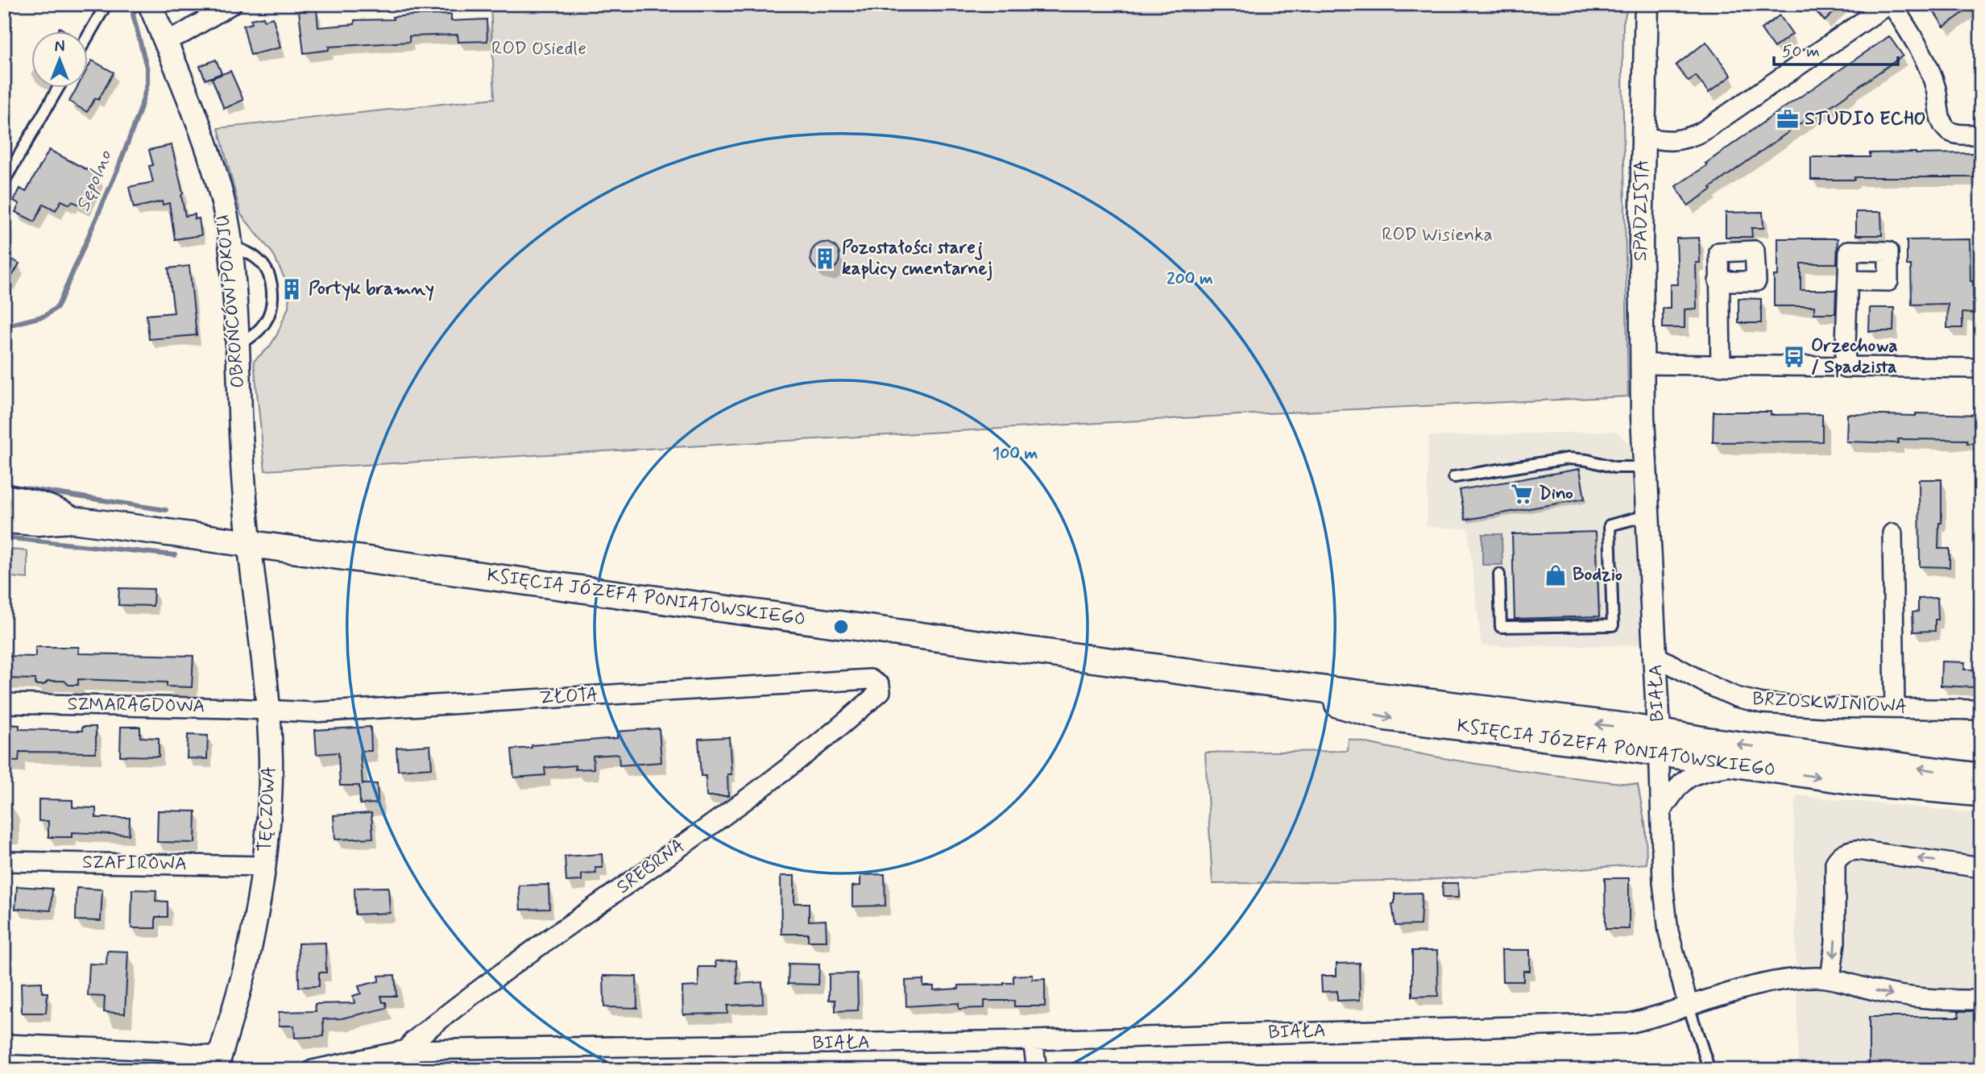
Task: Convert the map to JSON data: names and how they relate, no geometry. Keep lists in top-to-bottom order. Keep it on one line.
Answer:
{"streets":{"main road":["KSIĘCIA JÓZEFA PONIATOWSKIEGO"],"street":["SPADZISTA","OBROŃCÓW POKOJU","BIAŁA","ZŁOTA","BRZOSKWINIOWA","SZMARAGDOWA","TĘCZOWA","SZAFIROWA","SREBRNA"]},"crossings":[["SPADZISTA","BIAŁA"],["OBROŃCÓW POKOJU","KSIĘCIA JÓZEFA PONIATOWSKIEGO"],["OBROŃCÓW POKOJU","TĘCZOWA"],["KSIĘCIA JÓZEFA PONIATOWSKIEGO","BIAŁA"],["KSIĘCIA JÓZEFA PONIATOWSKIEGO","TĘCZOWA"],["BIAŁA","BRZOSKWINIOWA"],["BIAŁA","SREBRNA"],["ZŁOTA","SZMARAGDOWA"],["ZŁOTA","TĘCZOWA"],["ZŁOTA","SREBRNA"],["SZMARAGDOWA","TĘCZOWA"],["TĘCZOWA","SZAFIROWA"]],"water":["Sępolno"],"parks":["ROD Osiedle","ROD Wisienka"],"places":{"office":["STUDIO ECHO"],"building":["Pozostałości starej kaplicy cmentarnej","Portyk bramny"],"bus stop":["Orzechowa / Spadzista"],"supermarket":["Dino"],"shop":["Bodzio"]},"scale_bar":"50 m","north":"top","rings":["200 m","100 m"]}
